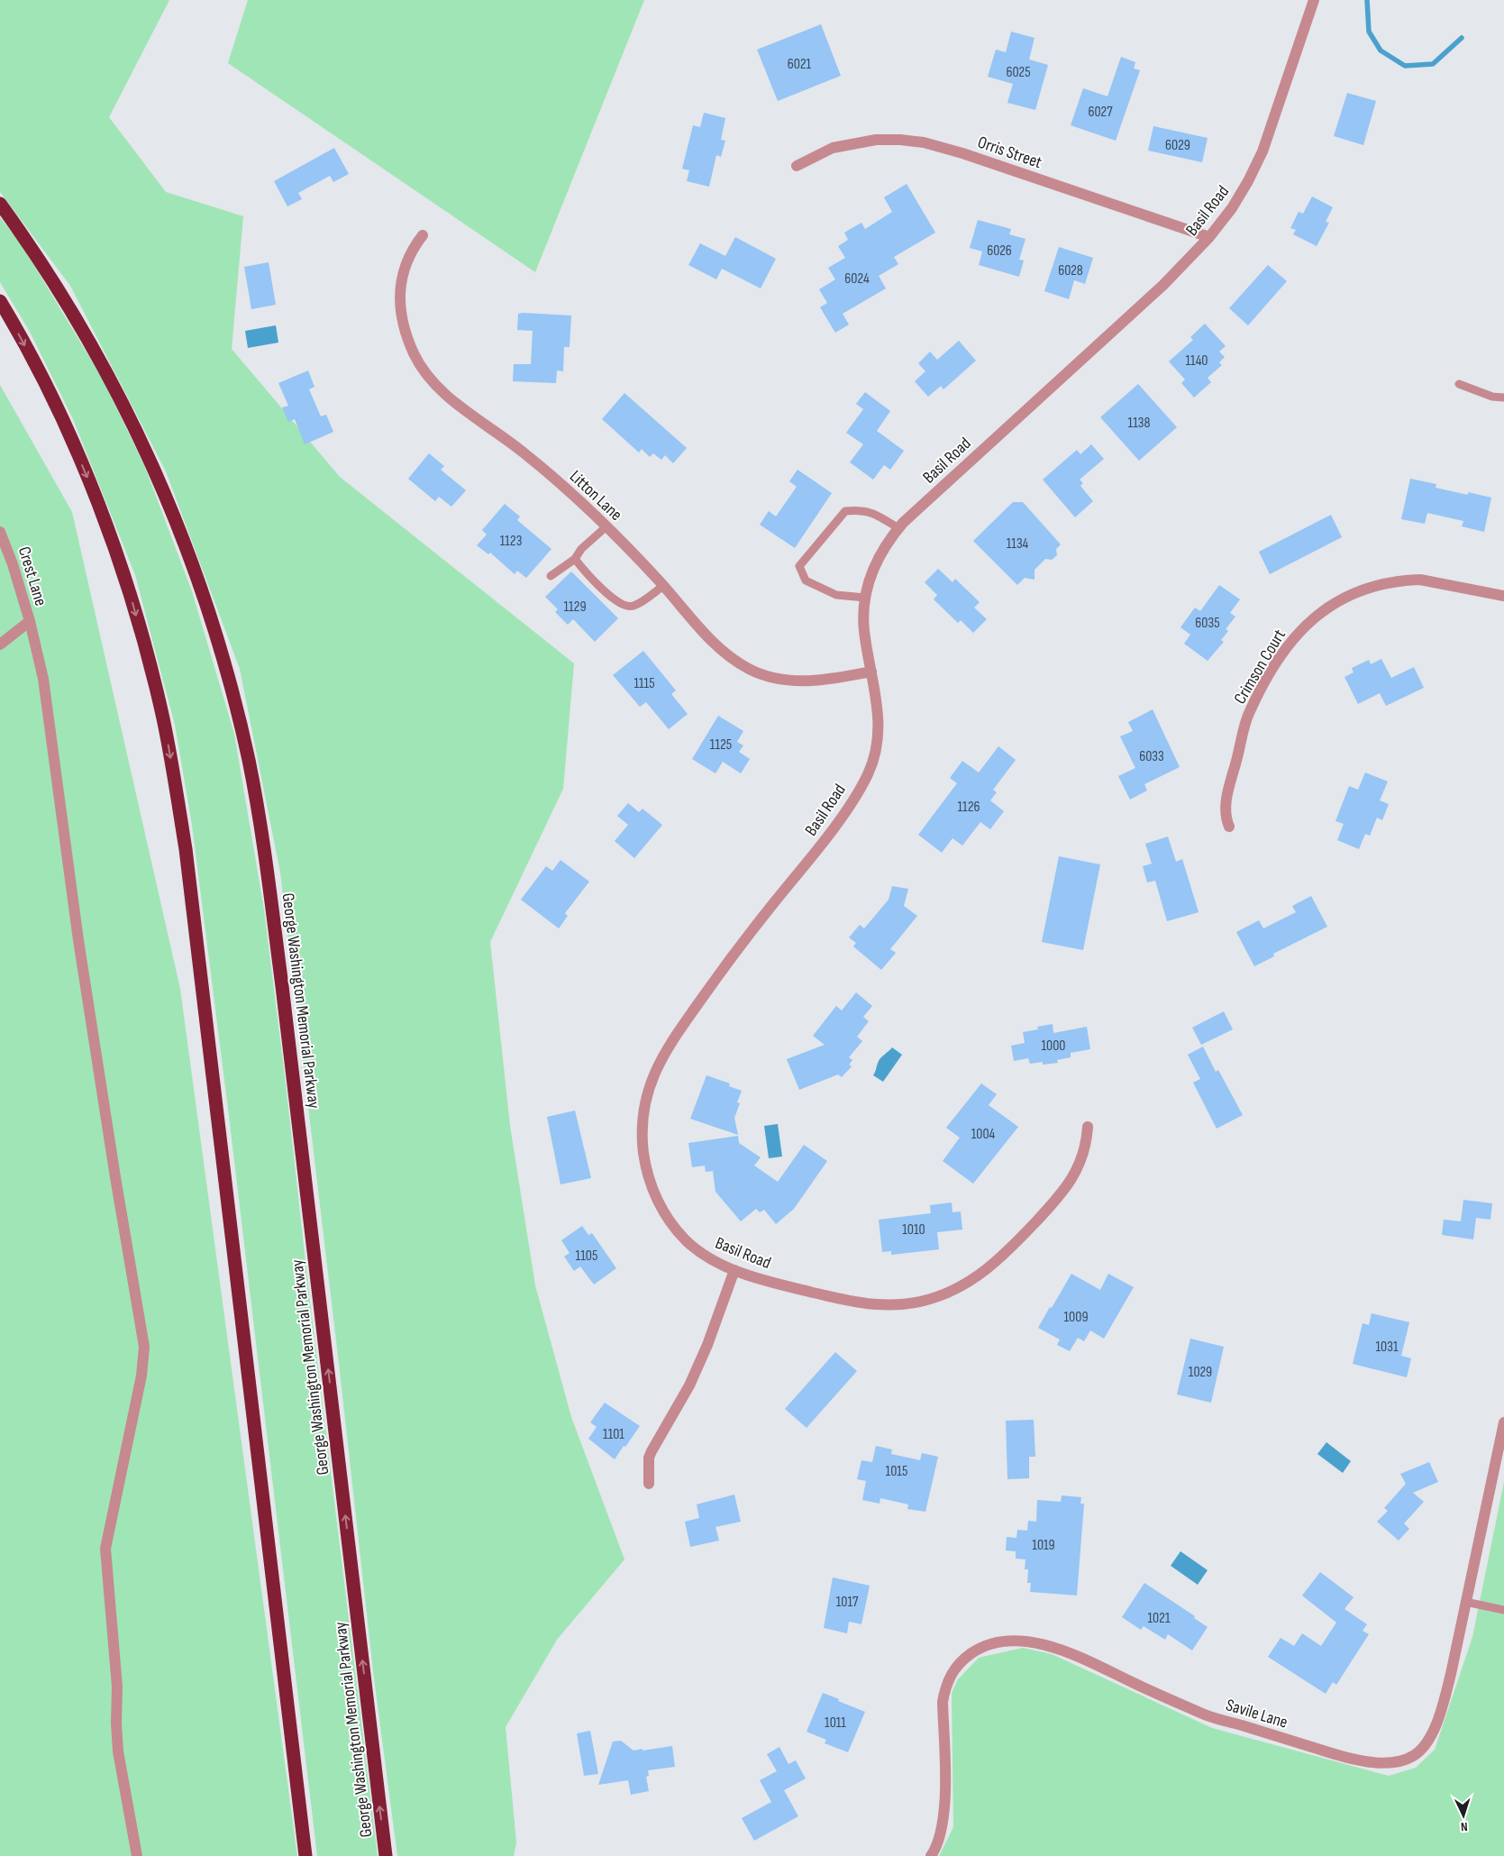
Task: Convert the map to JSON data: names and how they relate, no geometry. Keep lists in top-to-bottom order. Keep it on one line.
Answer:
{"streets":{"highway":["George Washington Memorial Parkway"],"street":["Orris Street","Basil Road","Litton Lane","Crest Lane","Crimson Court","Savile Lane"]},"crossings":[["Orris Street","Basil Road"],["Basil Road","Litton Lane"]],"house_numbers":["6021","6025","6027","6029","6026","6028","6024","1140","1138","1123","1134","1129","6035","1115","1125","6033","1126","1000","1004","1010","1105","1009","1031","1029","1101","1015","1019","1017","1021","1011"],"north":"bottom"}
